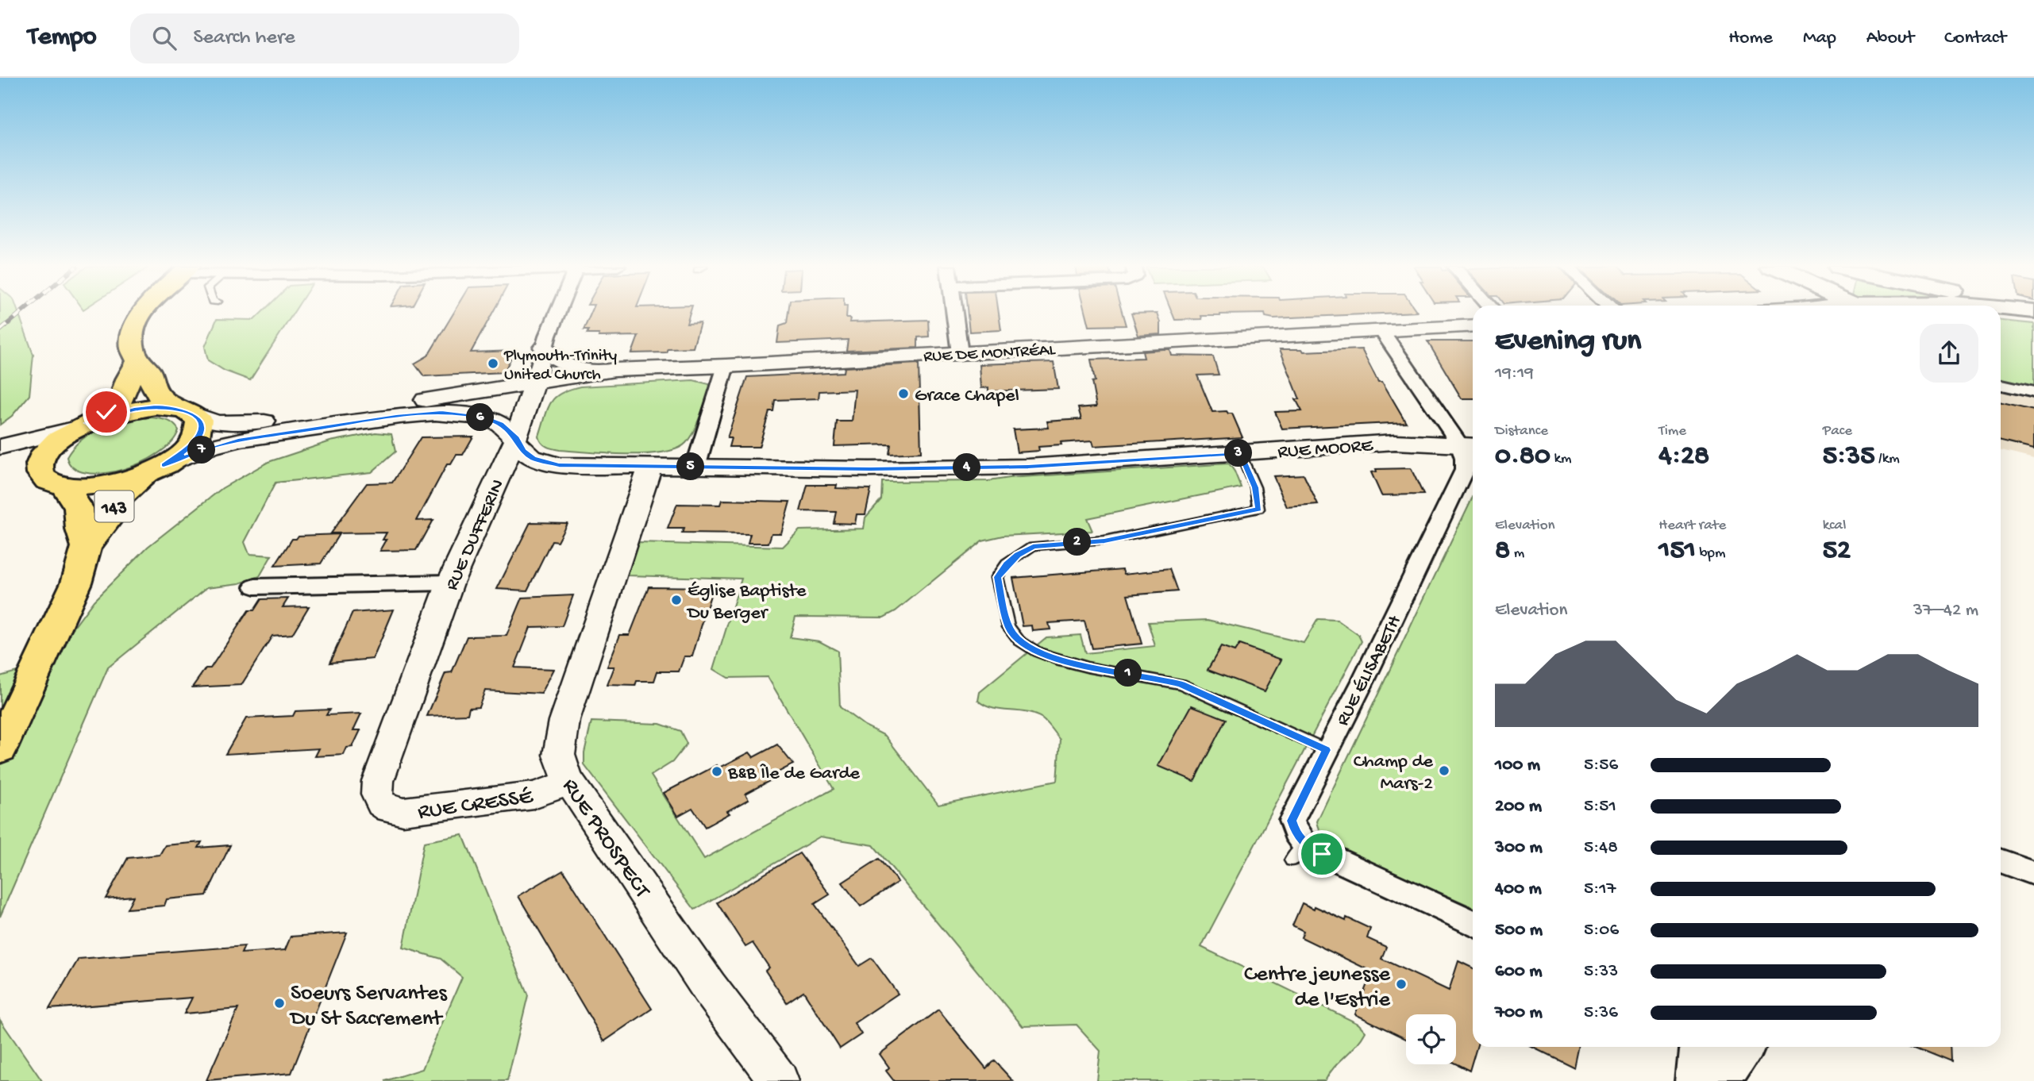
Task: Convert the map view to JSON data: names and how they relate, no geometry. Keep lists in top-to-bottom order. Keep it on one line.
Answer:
{"streets":{"main road":["143"],"street":["RUE DE MONTRÉAL","RUE MOORE","RUE DUFFERIN","RUE ÉLISABETH","RUE CRESSÉ","RUE PROSPECT"]},"crossings":[["RUE DE MONTRÉAL","143"],["RUE DE MONTRÉAL","RUE DUFFERIN"],["RUE DE MONTRÉAL","RUE ÉLISABETH"],["RUE MOORE","RUE DUFFERIN"],["RUE MOORE","RUE ÉLISABETH"],["RUE MOORE","RUE PROSPECT"],["RUE DUFFERIN","RUE CRESSÉ"],["RUE CRESSÉ","RUE PROSPECT"]],"places":["Plymouth-Trinity United Church","Grace Chapel","Église Baptiste Du Berger","Champ de Mars-2","B&B Île de Garde","Centre jeunesse de l'Estrie","Soeurs Servantes Du St Sacrement"],"page":{"header":"Tempo","search":"Search here","nav":["Home","Map","About","Contact"],"heading":["Evening run","19:19"],"stats":[["Distance","0.80 km"],["Time","4:28"],["Pace","5:35 /km"],["Elevation","8 m"],["Heart rate","151 bpm"],["kcal","52"]],"pins":["6","7","3","5","4","2","1"],"chart":["Elevation","37–42 m"],"list":[{"name":"100 m","note":"5:56"},{"name":"200 m","note":"5:51"},{"name":"300 m","note":"5:48"},{"name":"400 m","note":"5:17"},{"name":"500 m","note":"5:06"},{"name":"600 m","note":"5:33"},{"name":"700 m","note":"5:36"}]}}
